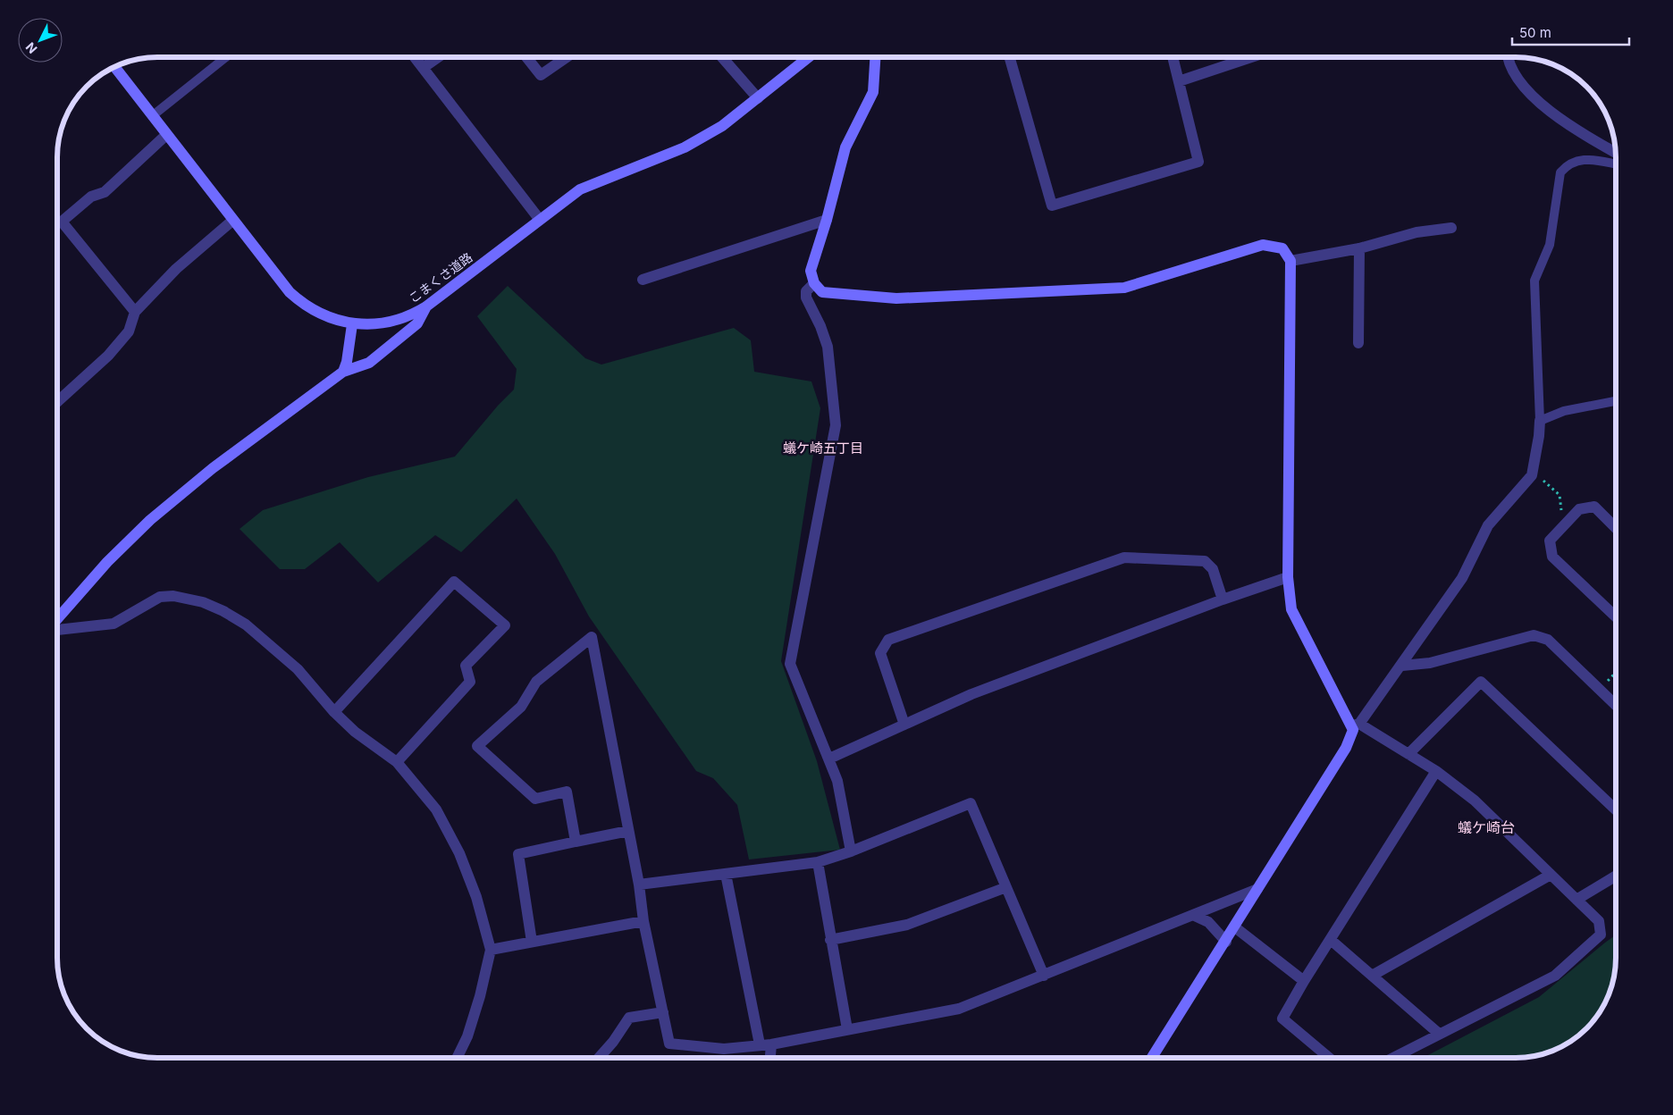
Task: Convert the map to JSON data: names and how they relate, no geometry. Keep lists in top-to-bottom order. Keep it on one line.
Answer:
{"streets":{"street":["こまくさ道路"]},"districts":["蟻ケ崎五丁目","蟻ケ崎台"],"scale_bar":"50 m","north":"bottom left"}
